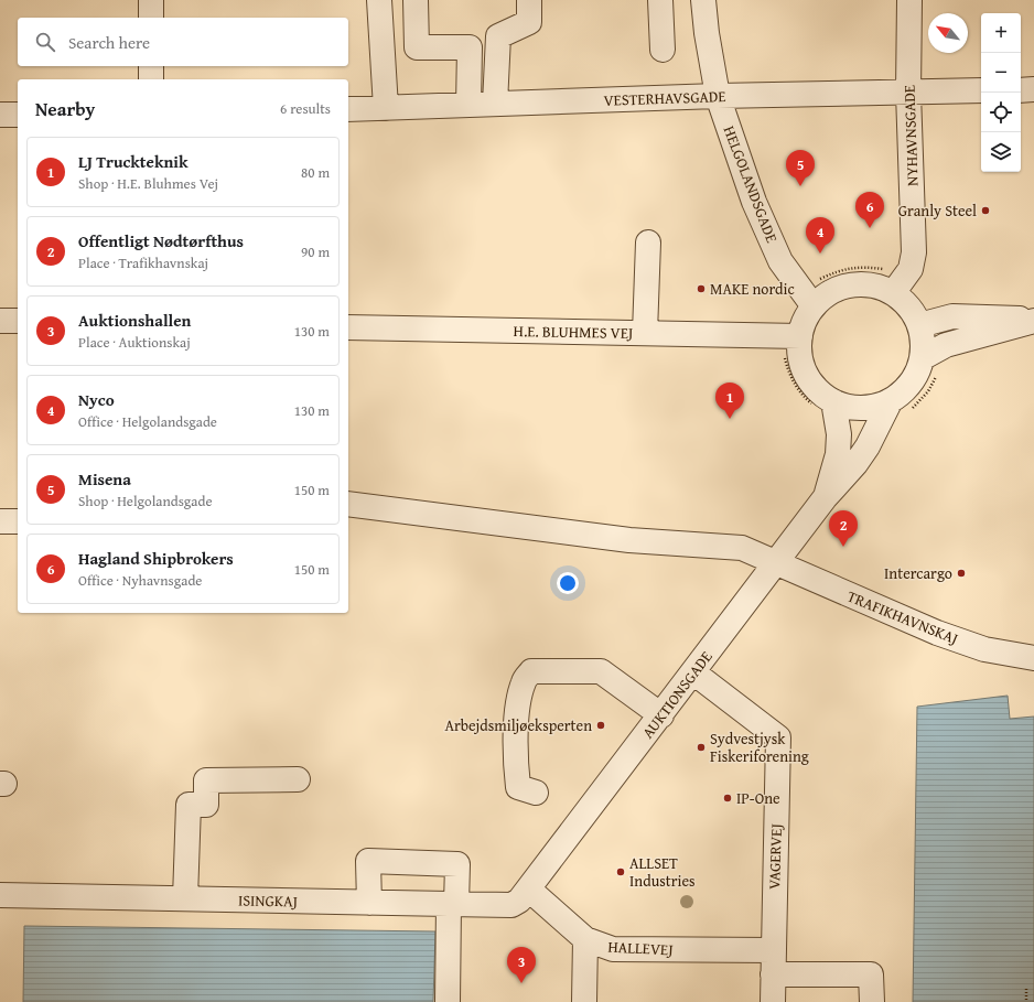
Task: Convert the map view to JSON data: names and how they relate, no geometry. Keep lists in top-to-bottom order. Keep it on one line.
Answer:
{"streets":{"street":["VESTERHAVSGADE","NYHAVNSGADE","HELGOLANDSGADE","H.E. BLUHMES VEJ","TRAFIKHAVNSKAJ","AUKTIONSGADE","VAGERVEJ","ISINGKAJ","HALLEVEJ"]},"crossings":[["VESTERHAVSGADE","NYHAVNSGADE"],["VESTERHAVSGADE","HELGOLANDSGADE"],["NYHAVNSGADE","HELGOLANDSGADE"],["NYHAVNSGADE","H.E. BLUHMES VEJ"],["NYHAVNSGADE","AUKTIONSGADE"],["HELGOLANDSGADE","H.E. BLUHMES VEJ"],["HELGOLANDSGADE","AUKTIONSGADE"],["H.E. BLUHMES VEJ","AUKTIONSGADE"],["TRAFIKHAVNSKAJ","AUKTIONSGADE"],["AUKTIONSGADE","VAGERVEJ"],["AUKTIONSGADE","ISINGKAJ"],["AUKTIONSGADE","HALLEVEJ"],["VAGERVEJ","HALLEVEJ"],["ISINGKAJ","HALLEVEJ"]],"places":["Granly Steel","MAKE nordic","Intercargo","Arbejdsmiljøeksperten","Sydvestjysk Fiskeriforening","IP-One","ALLSET Industries"],"north":"top left","page":{"map_buttons":["+","−"],"search":"Search here","heading":["Nearby","6 results"],"list":[{"mark":"1","name":"LJ Truckteknik","note":"Shop · H.E. Bluhmes Vej","value":"80 m"},{"mark":"2","name":"Offentligt Nødtørfthus","note":"Place · Trafikhavnskaj","value":"90 m"},{"mark":"3","name":"Auktionshallen","note":"Place · Auktionskaj","value":"130 m"},{"mark":"4","name":"Nyco","note":"Office · Helgolandsgade","value":"130 m"},{"mark":"5","name":"Misena","note":"Shop · Helgolandsgade","value":"150 m"},{"mark":"6","name":"Hagland Shipbrokers","note":"Office · Nyhavnsgade","value":"150 m"}],"pins":["5","6","4","1","2","3"]}}
